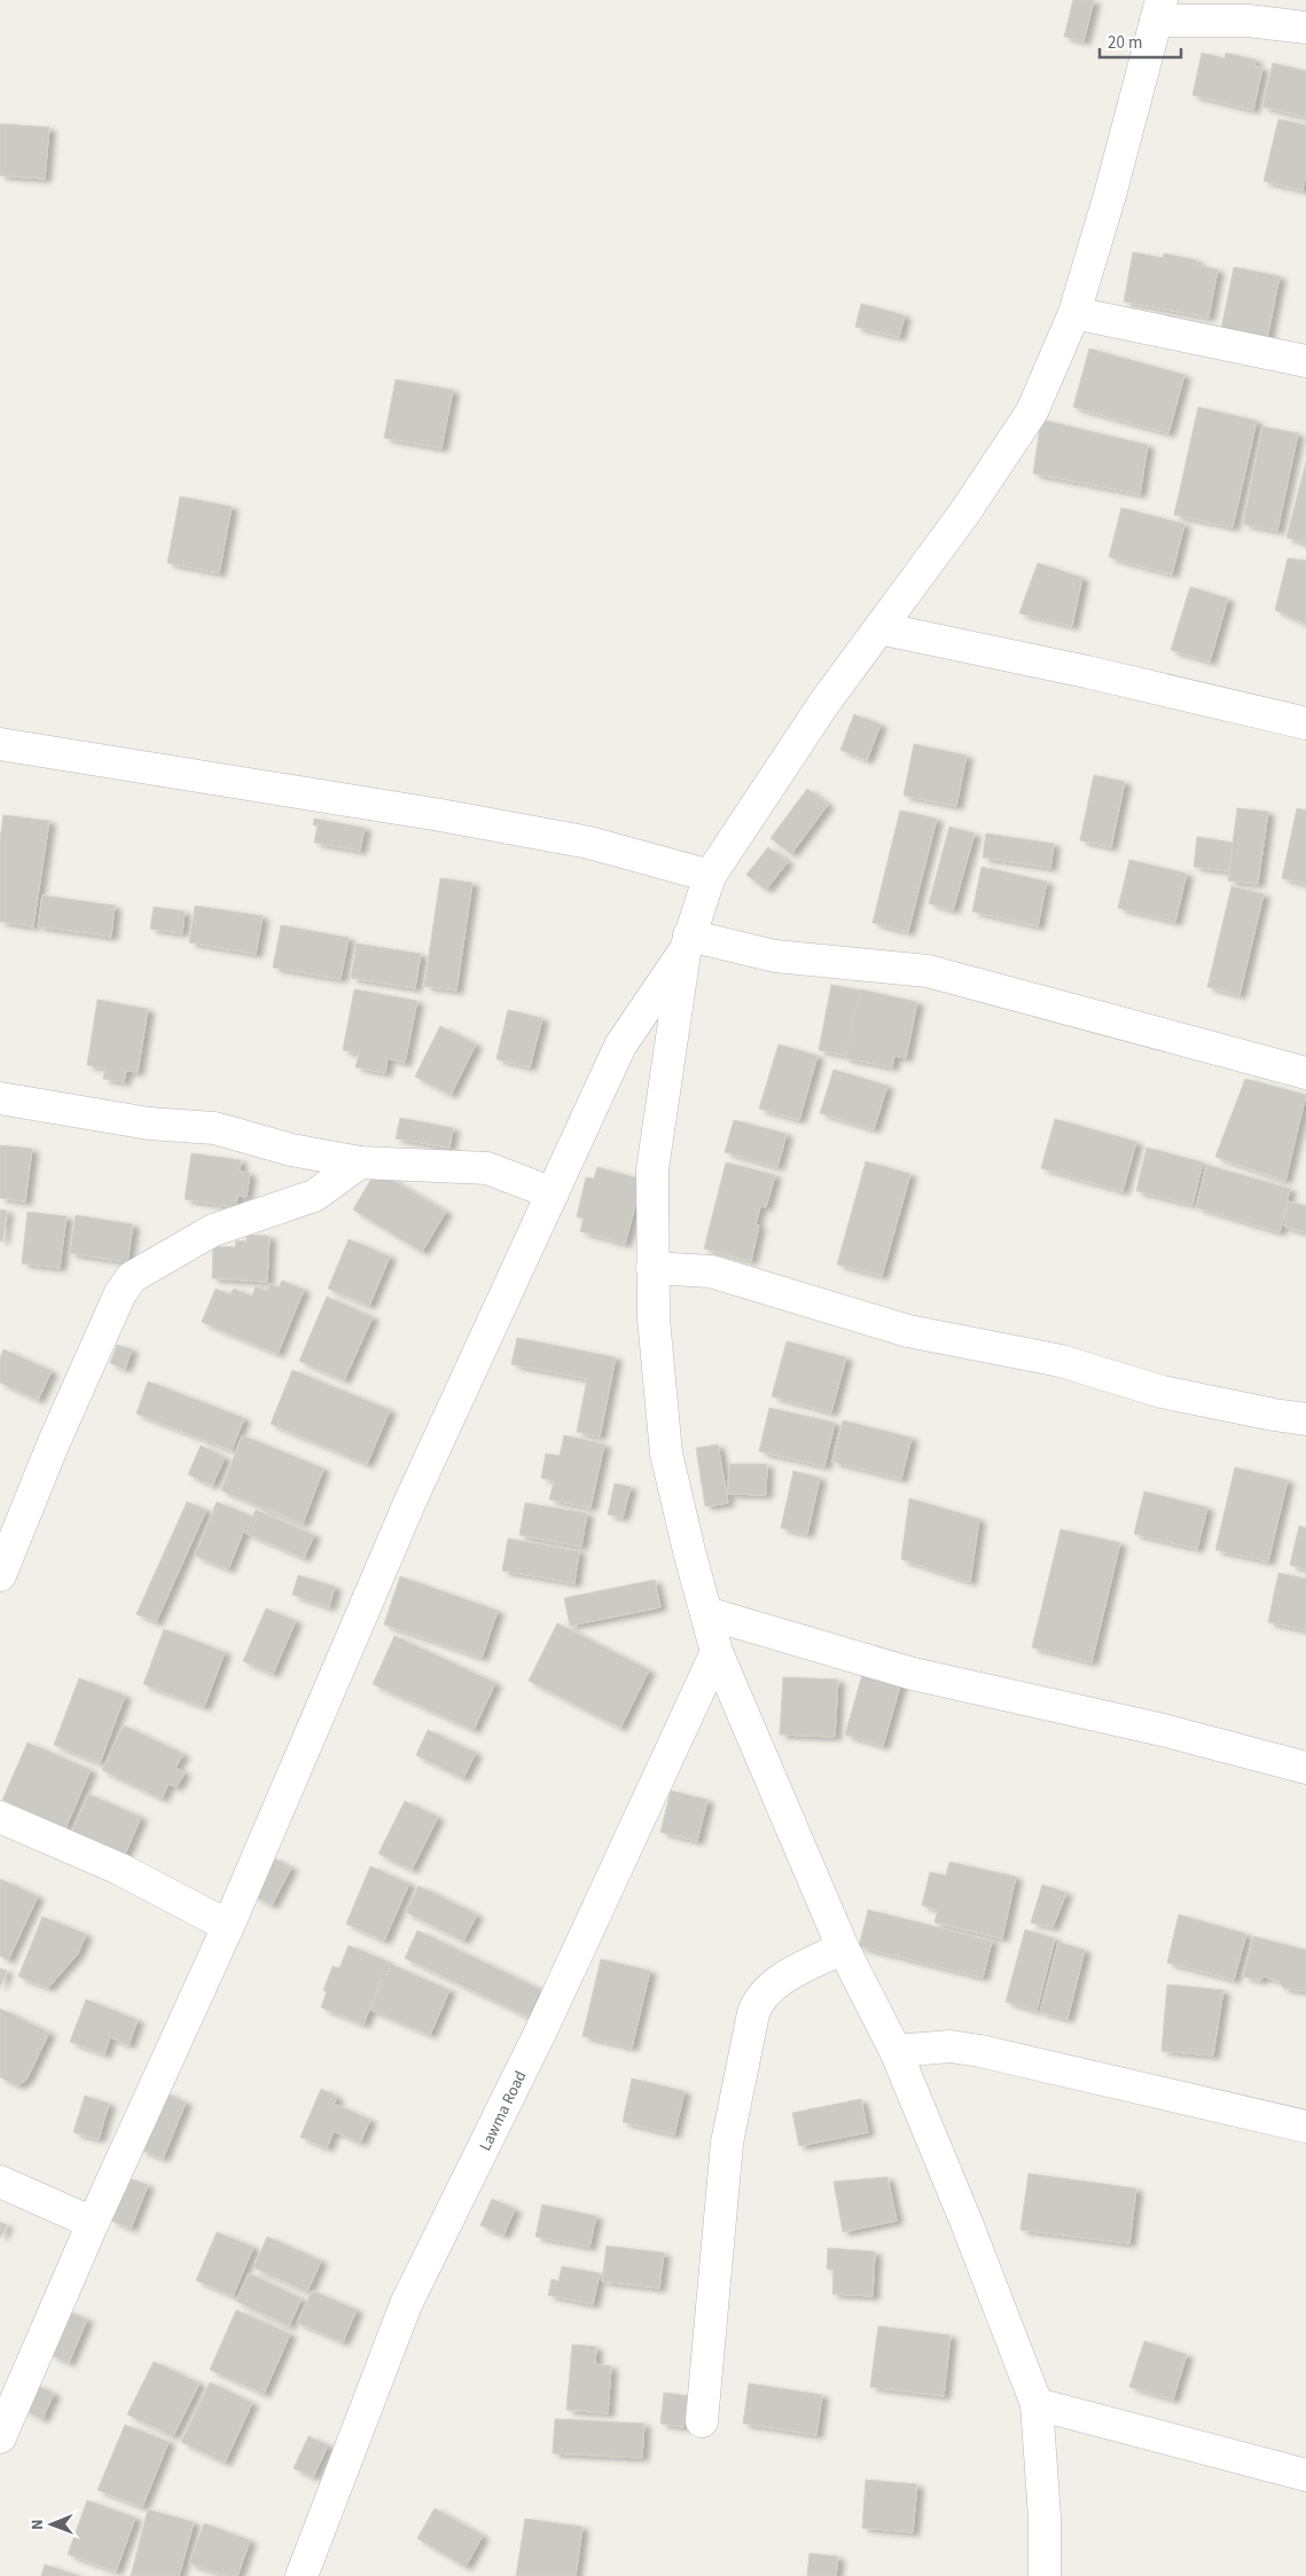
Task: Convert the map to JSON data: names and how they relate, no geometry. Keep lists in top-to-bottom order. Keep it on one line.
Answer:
{"streets":{"street":["Lawma Road"]},"scale_bar":"20 m","north":"left"}
